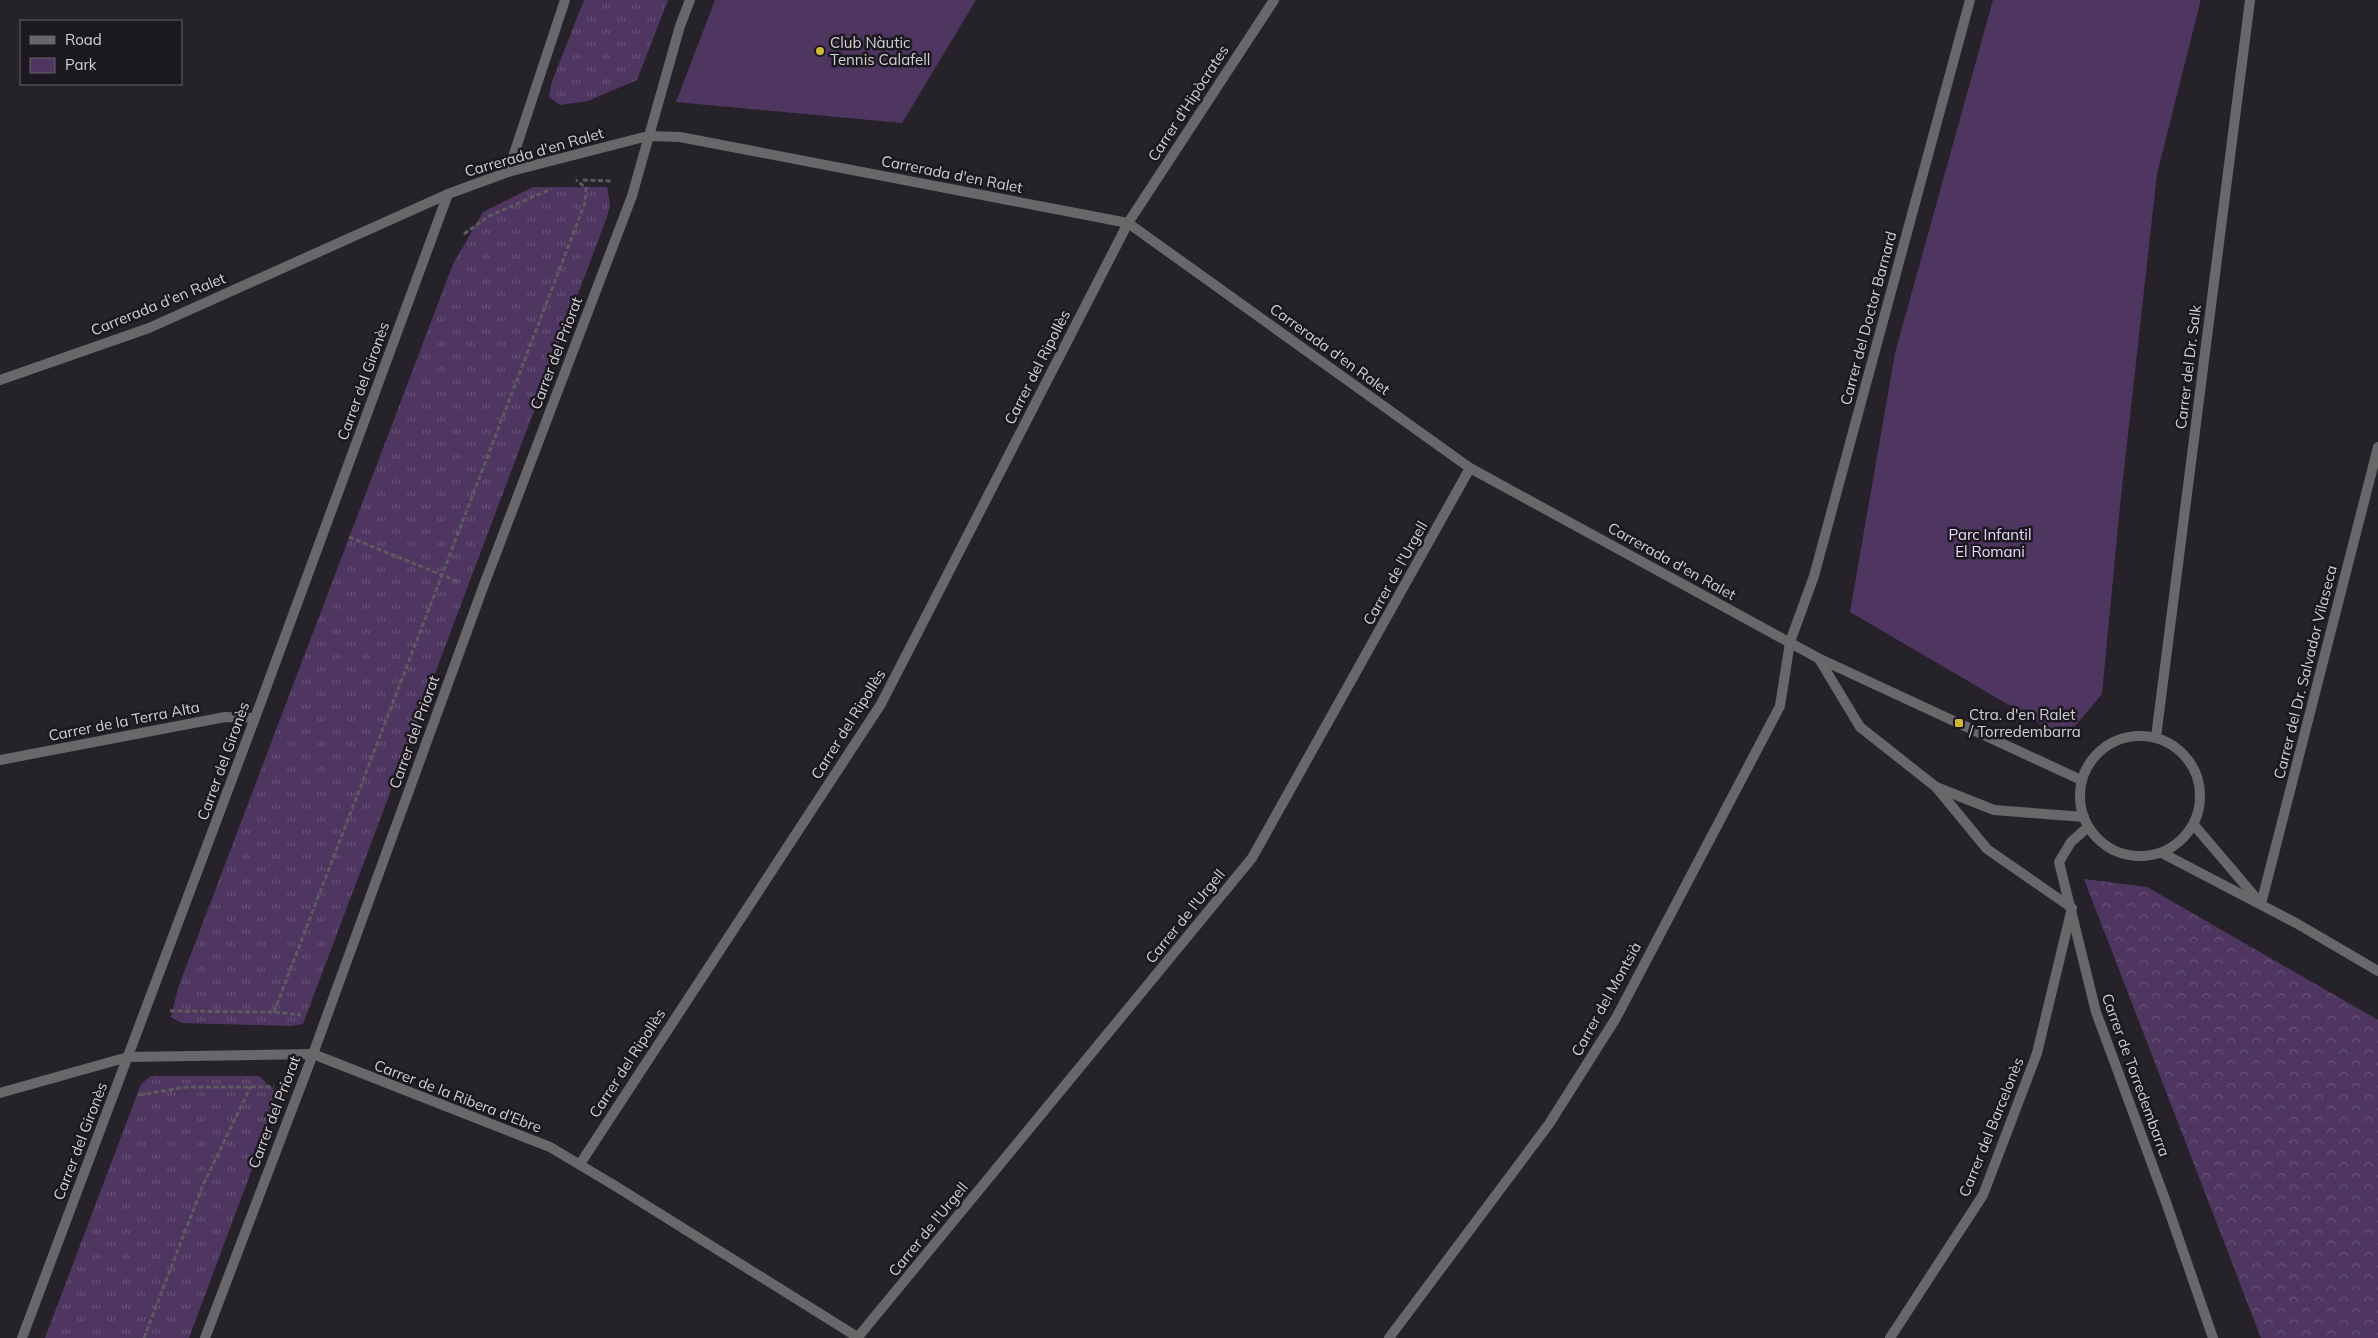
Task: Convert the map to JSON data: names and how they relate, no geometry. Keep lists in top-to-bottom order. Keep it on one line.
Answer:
{"streets":{"street":["Carrer d'Hipòcrates","Carrerada d'en Ralet","Carrer del Doctor Barnard","Carrer del Priorat","Carrer del Ripollès","Carrer del Dr. Salk","Carrer del Gironès","Carrer de l'Urgell","Carrer del Dr. Salvador Vilaseca","Carrer de la Terra Alta","Carrer del Montsià","Carrer de Torredembarra","Carrer de la Ribera d'Ebre","Carrer del Barcelonès"]},"crossings":[["Carrer d'Hipòcrates","Carrerada d'en Ralet"],["Carrer d'Hipòcrates","Carrer del Ripollès"],["Carrerada d'en Ralet","Carrer del Doctor Barnard"],["Carrerada d'en Ralet","Carrer del Priorat"],["Carrerada d'en Ralet","Carrer del Ripollès"],["Carrerada d'en Ralet","Carrer del Dr. Salk"],["Carrerada d'en Ralet","Carrer del Gironès"],["Carrerada d'en Ralet","Carrer de l'Urgell"],["Carrerada d'en Ralet","Carrer del Montsià"],["Carrerada d'en Ralet","Carrer de Torredembarra"],["Carrerada d'en Ralet","Carrer del Barcelonès"],["Carrer del Doctor Barnard","Carrer del Montsià"],["Carrer del Priorat","Carrer de la Ribera d'Ebre"],["Carrer del Ripollès","Carrer de la Ribera d'Ebre"],["Carrer del Dr. Salk","Carrer de Torredembarra"],["Carrer del Gironès","Carrer de la Terra Alta"],["Carrer del Gironès","Carrer de la Ribera d'Ebre"],["Carrer de l'Urgell","Carrer de la Ribera d'Ebre"],["Carrer de Torredembarra","Carrer del Barcelonès"]],"parks":["Parc Infantil El Romani"],"places":{"other":["Club Nàutic Tennis Calafell"],"transit":["Ctra. d'en Ralet / Torredembarra"]},"legend":["Road","Park"]}
